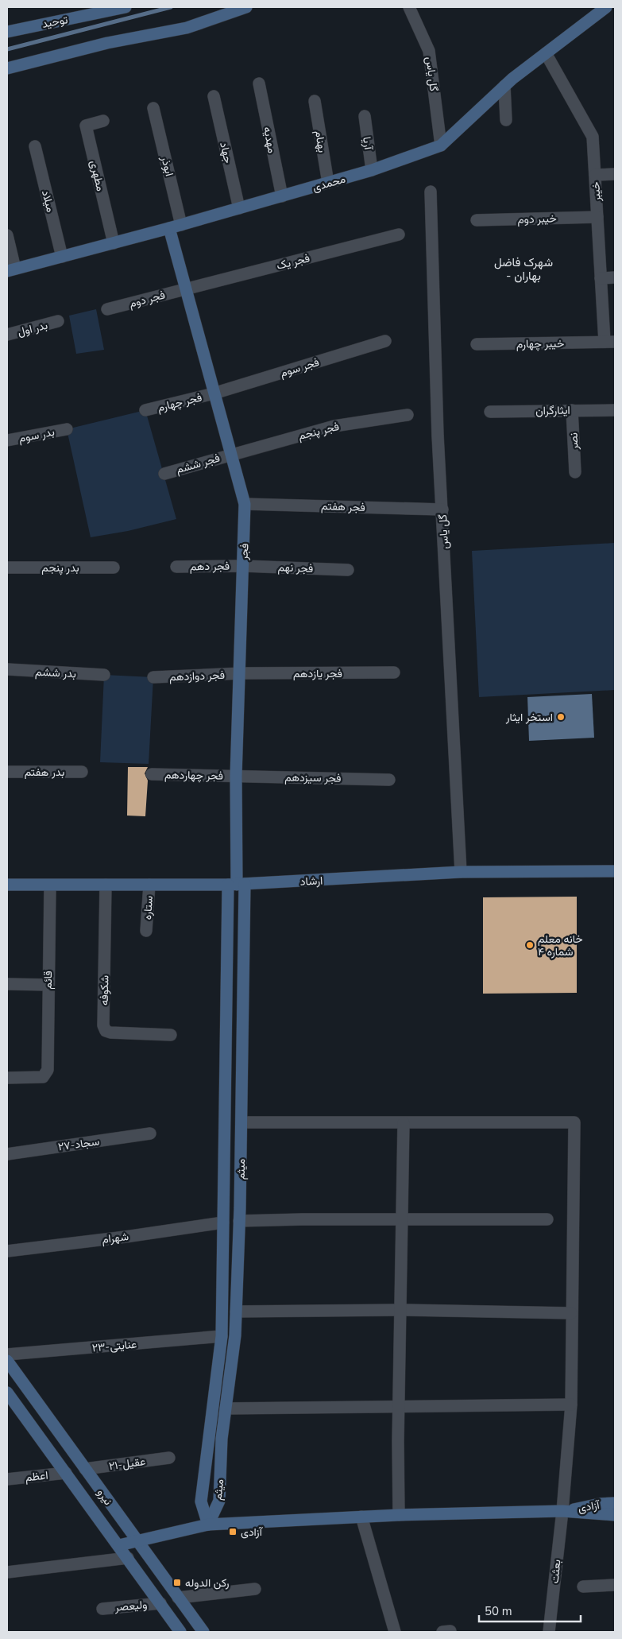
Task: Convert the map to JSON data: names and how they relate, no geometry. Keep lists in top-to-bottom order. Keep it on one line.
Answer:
{"streets":{"street":["توحید","گل یاس","مهدیه","بهنام","آریا","جهاد","ابوذر","مطهری","محمدی","خیبر","میلاد","خیبر دوم","فجر یک","فجر دوم","بدر اول","خیبر چهارم","فجر سوم","فجر چهارم","ایثارگران","فجر پنجم","بدر سوم","نصر","فجر ششم","فجر هفتم","فجر","فجر دهم","بدر پنجم","فجر نهم","بدر ششم","فجر یازدهم","فجر دوازدهم","بدر هفتم","فجر چهاردهم","فجر سیزدهم","ارشاد","ستاره","قائم","شکوفه","۲۷-سجاد","میثم","شهرام","۲۳-عنایتی","۲۱-عقیل","اعظم","نیرو","آزادی","بعثت","ولیعصر"]},"crossings":[["گل یاس","محمدی"],["گل یاس","فجر هفتم"],["گل یاس","ارشاد"],["مهدیه","محمدی"],["بهنام","محمدی"],["آریا","محمدی"],["جهاد","محمدی"],["ابوذر","محمدی"],["مطهری","محمدی"],["محمدی","خیبر"],["محمدی","میلاد"],["محمدی","فجر"],["خیبر","خیبر دوم"],["خیبر","خیبر چهارم"],["فجر یک","فجر دوم"],["فجر یک","فجر"],["فجر دوم","فجر"],["فجر سوم","فجر چهارم"],["فجر سوم","فجر"],["فجر چهارم","فجر"],["ایثارگران","نصر"],["فجر پنجم","فجر ششم"],["فجر پنجم","فجر"],["فجر ششم","فجر"],["فجر هفتم","فجر"],["فجر","فجر دهم"],["فجر","فجر نهم"],["فجر","فجر یازدهم"],["فجر","فجر دوازدهم"],["فجر","فجر چهاردهم"],["فجر","فجر سیزدهم"],["فجر","ارشاد"],["فجر","میثم"],["فجر دهم","فجر نهم"],["فجر یازدهم","فجر دوازدهم"],["فجر چهاردهم","فجر سیزدهم"],["ارشاد","ستاره"],["ارشاد","قائم"],["ارشاد","شکوفه"],["ارشاد","میثم"],["میثم","شهرام"],["میثم","۲۳-عنایتی"],["میثم","آزادی"],["۲۱-عقیل","نیرو"],["اعظم","نیرو"],["نیرو","آزادی"],["نیرو","ولیعصر"],["آزادی","بعثت"]],"districts":["شهرک فاضل - بهاران"],"places":{"other":["استخر ایثار","خانه معلم شماره ۴"],"transit":["آزادی","رکن الدوله"]},"scale_bar":"50 m"}
